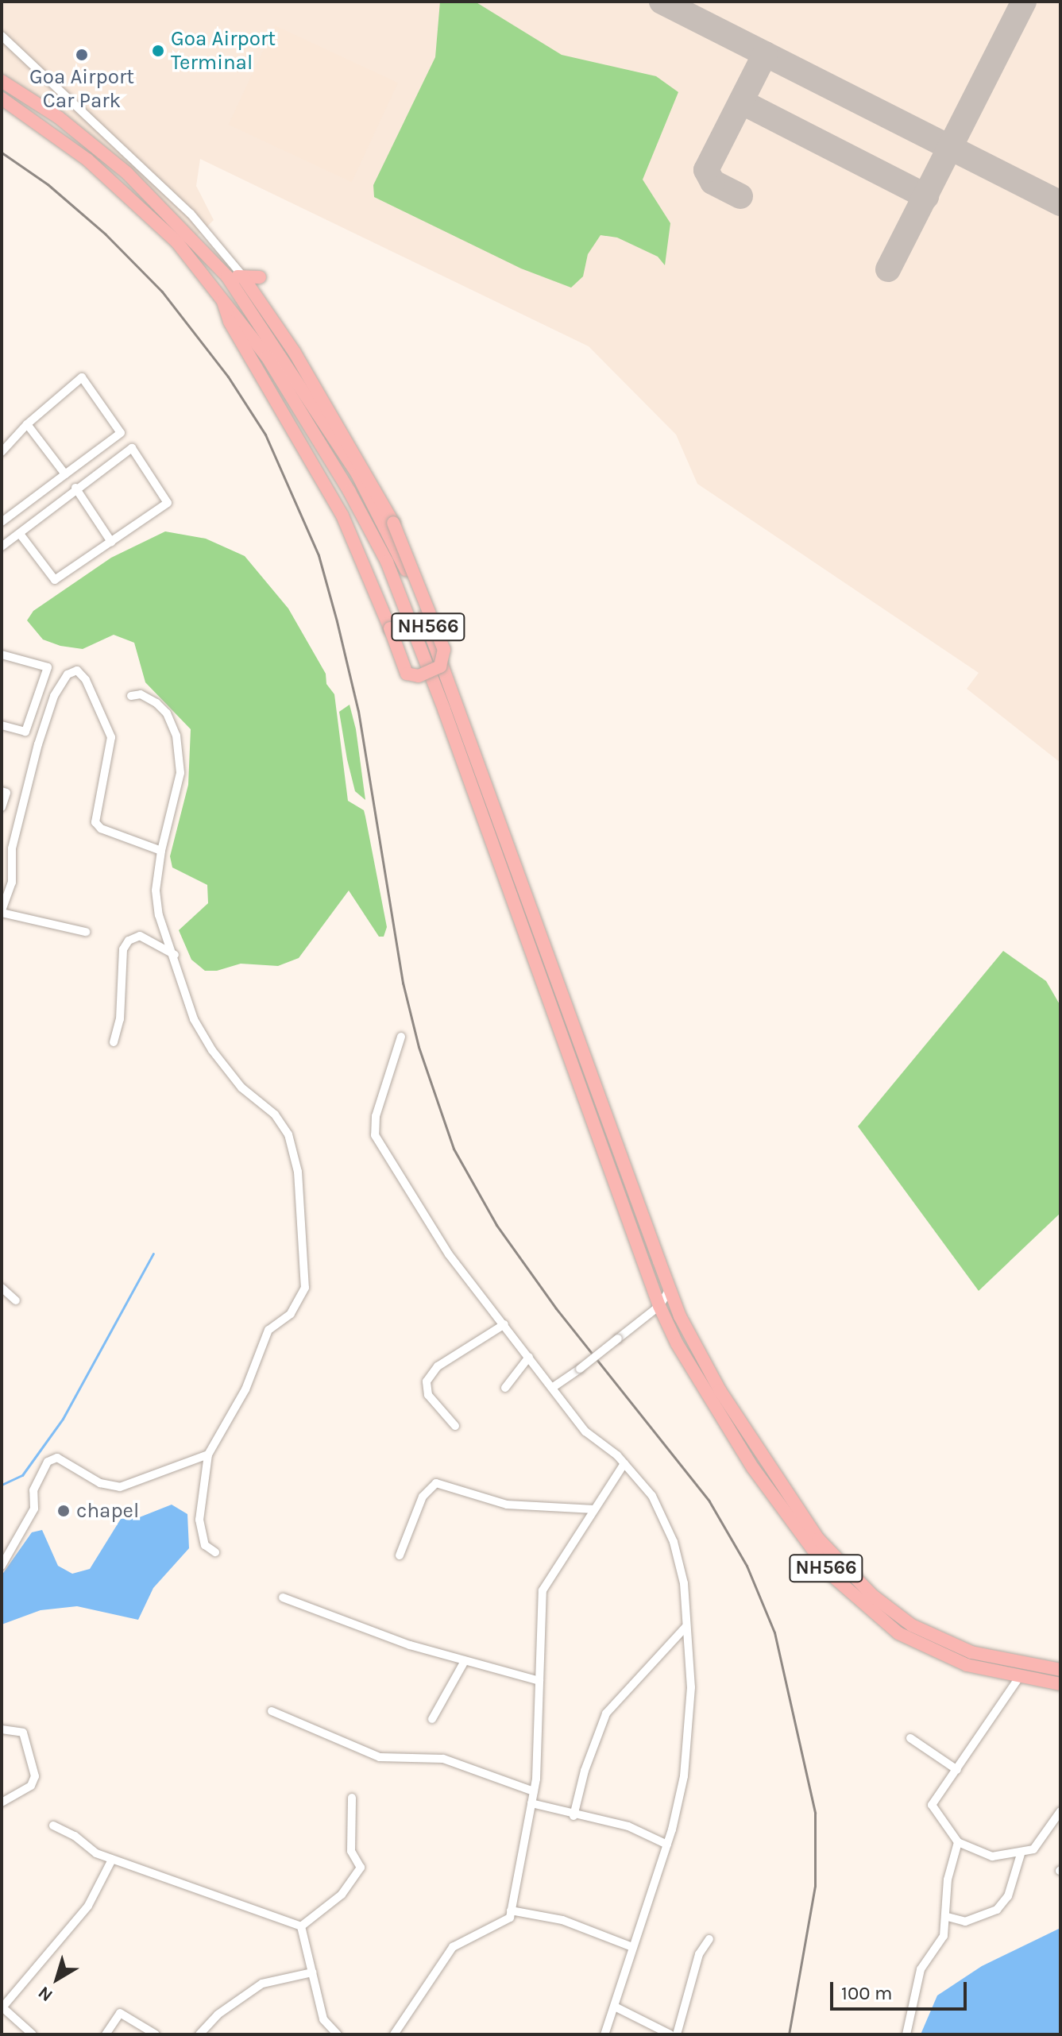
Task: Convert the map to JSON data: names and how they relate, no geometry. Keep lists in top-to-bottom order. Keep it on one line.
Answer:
{"streets":{"highway":["NH566"]},"places":["Goa Airport Terminal","Goa Airport Car Park","chapel"],"scale_bar":"100 m","north":"bottom left"}
